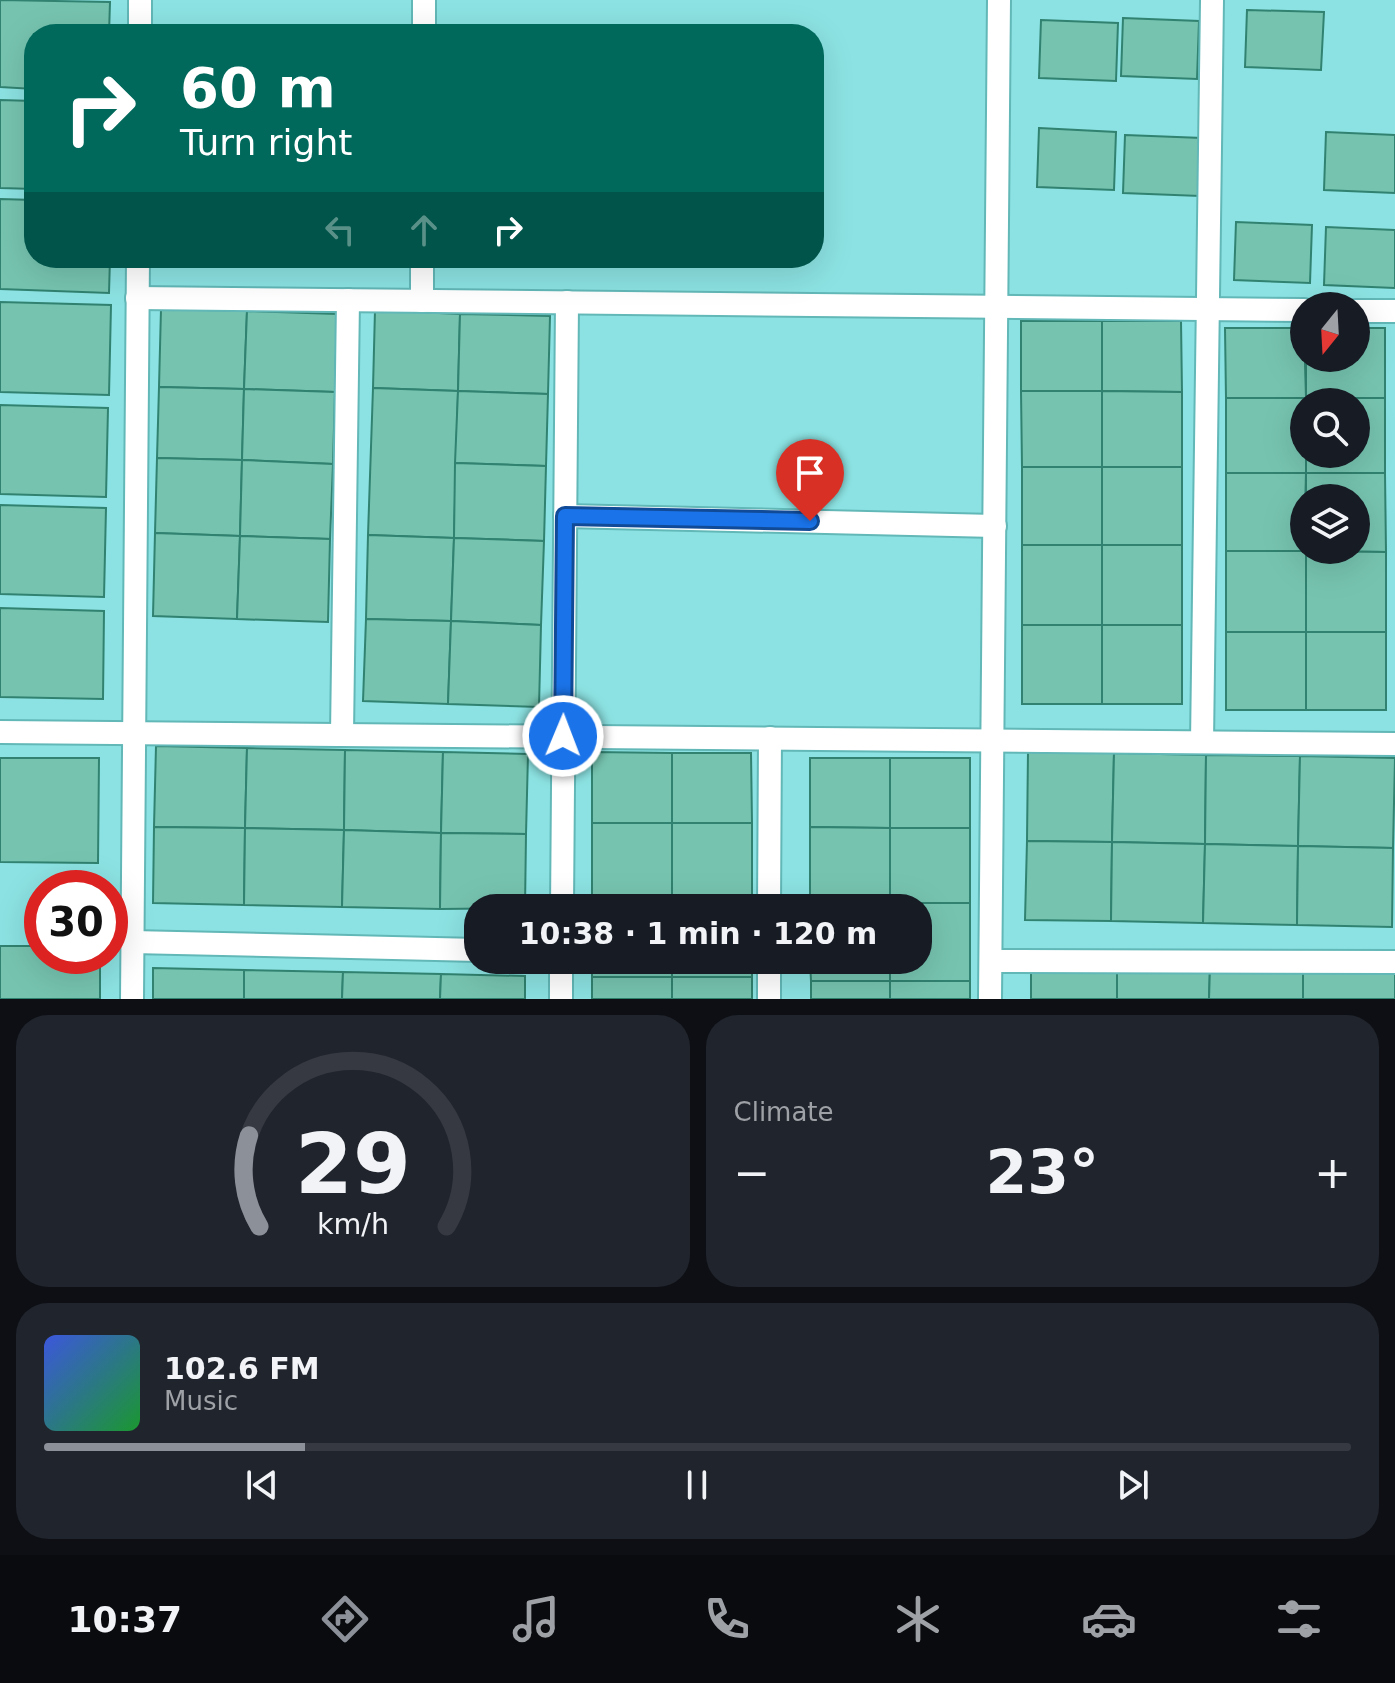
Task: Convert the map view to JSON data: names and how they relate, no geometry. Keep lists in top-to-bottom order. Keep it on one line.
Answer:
{"north":"bottom","page":{"turn":["60 m","Turn right"],"limit":"30","trip":"10:38 · 1 min · 120 m","tile":"Climate","heat":["−","23°","+"],"song":["102.6 FM","Music"],"tabs":"10:37","gauge":["29","km/h"]}}
